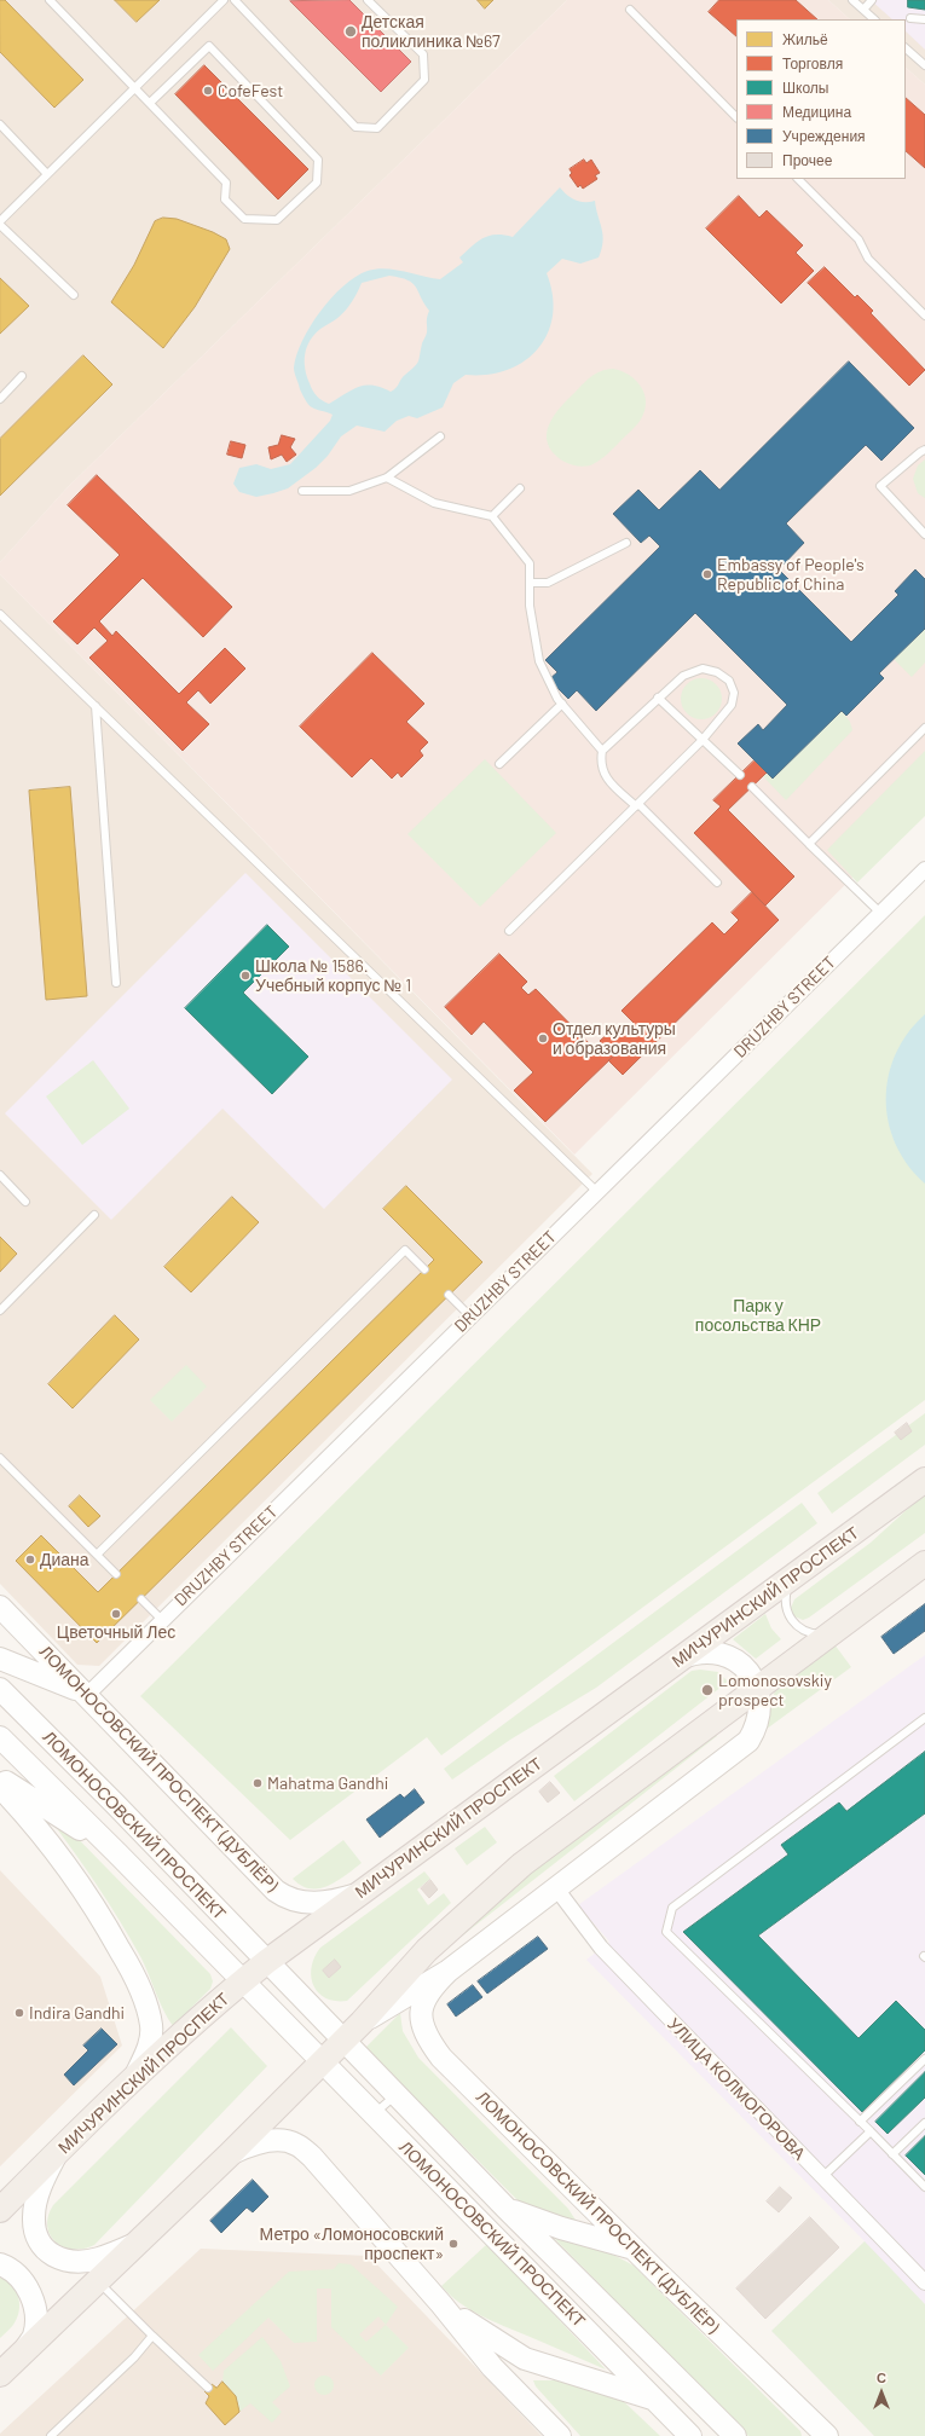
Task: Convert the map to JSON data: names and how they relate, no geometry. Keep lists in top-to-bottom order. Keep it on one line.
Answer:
{"streets":{"main road":["МИЧУРИНСКИЙ ПРОСПЕКТ","ЛОМОНОСОВСКИЙ ПРОСПЕКТ (ДУБЛЁР)","ЛОМОНОСОВСКИЙ ПРОСПЕКТ"],"street":["DRUZHBY STREET","УЛИЦА КОЛМОГОРОВА"]},"crossings":[["DRUZHBY STREET","ЛОМОНОСОВСКИЙ ПРОСПЕКТ (ДУБЛЁР)"],["МИЧУРИНСКИЙ ПРОСПЕКТ","ЛОМОНОСОВСКИЙ ПРОСПЕКТ (ДУБЛЁР)"],["МИЧУРИНСКИЙ ПРОСПЕКТ","ЛОМОНОСОВСКИЙ ПРОСПЕКТ"]],"parks":["Парк у посольства КНР"],"places":["Детская поликлиника №67","CofeFest","Embassy of People's Republic of China","Школа № 1586. Учебный корпус № 1","Отдел культуры и образования","Диана","Цветочный Лес","Lomonosovskiy prospect","Mahatma Gandhi","Indira Gandhi","Метро «Ломоносовский проспект»"],"legend":["Жильё","Торговля","Школы","Медицина","Учреждения","Прочее"],"north":"top"}
